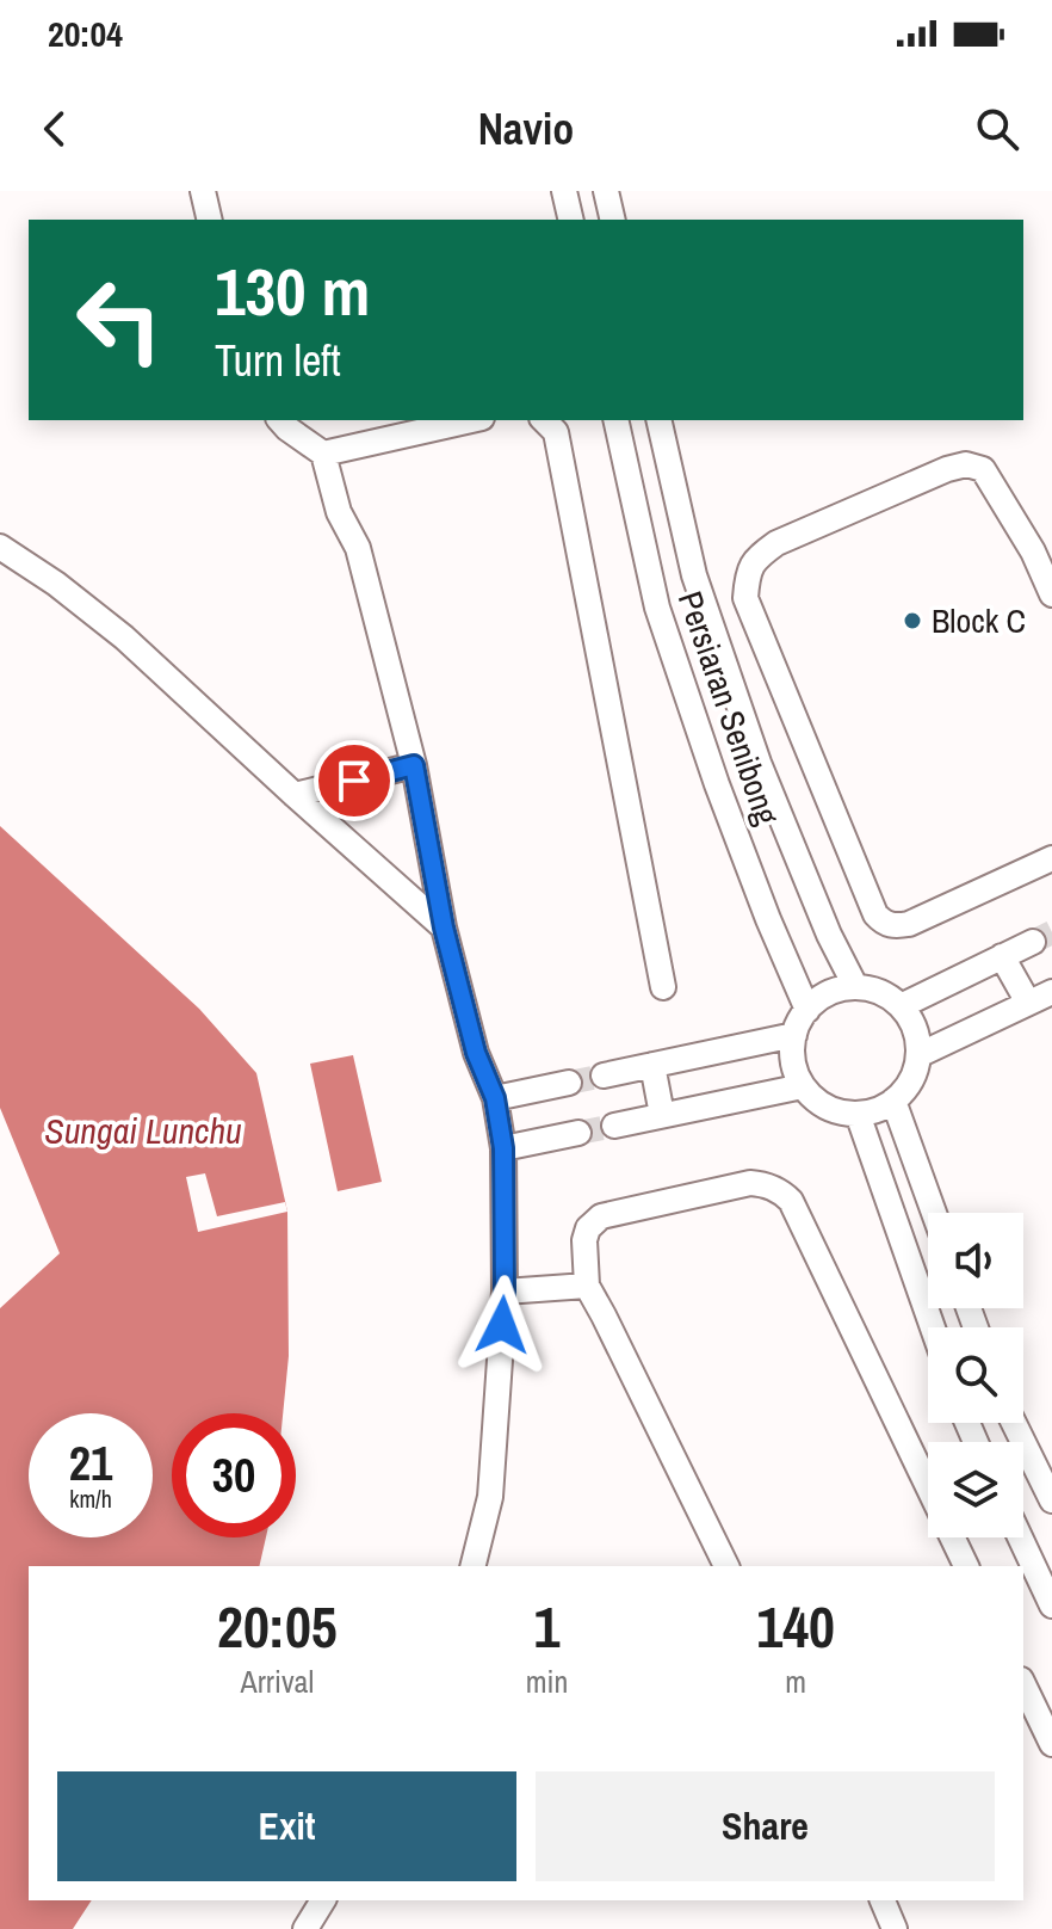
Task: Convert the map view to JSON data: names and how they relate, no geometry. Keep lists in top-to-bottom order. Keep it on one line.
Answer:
{"streets":{"street":["Persiaran Senibong"]},"water":["Sungai Lunchu"],"places":["Block C"],"page":{"status":"20:04","header":"Navio","turn":["130 m","Turn left"],"speed":"21 km/h","limit":"30","eta":["20:05","Arrival","1","min","140","m"],"buttons":["Exit","Share"]}}
